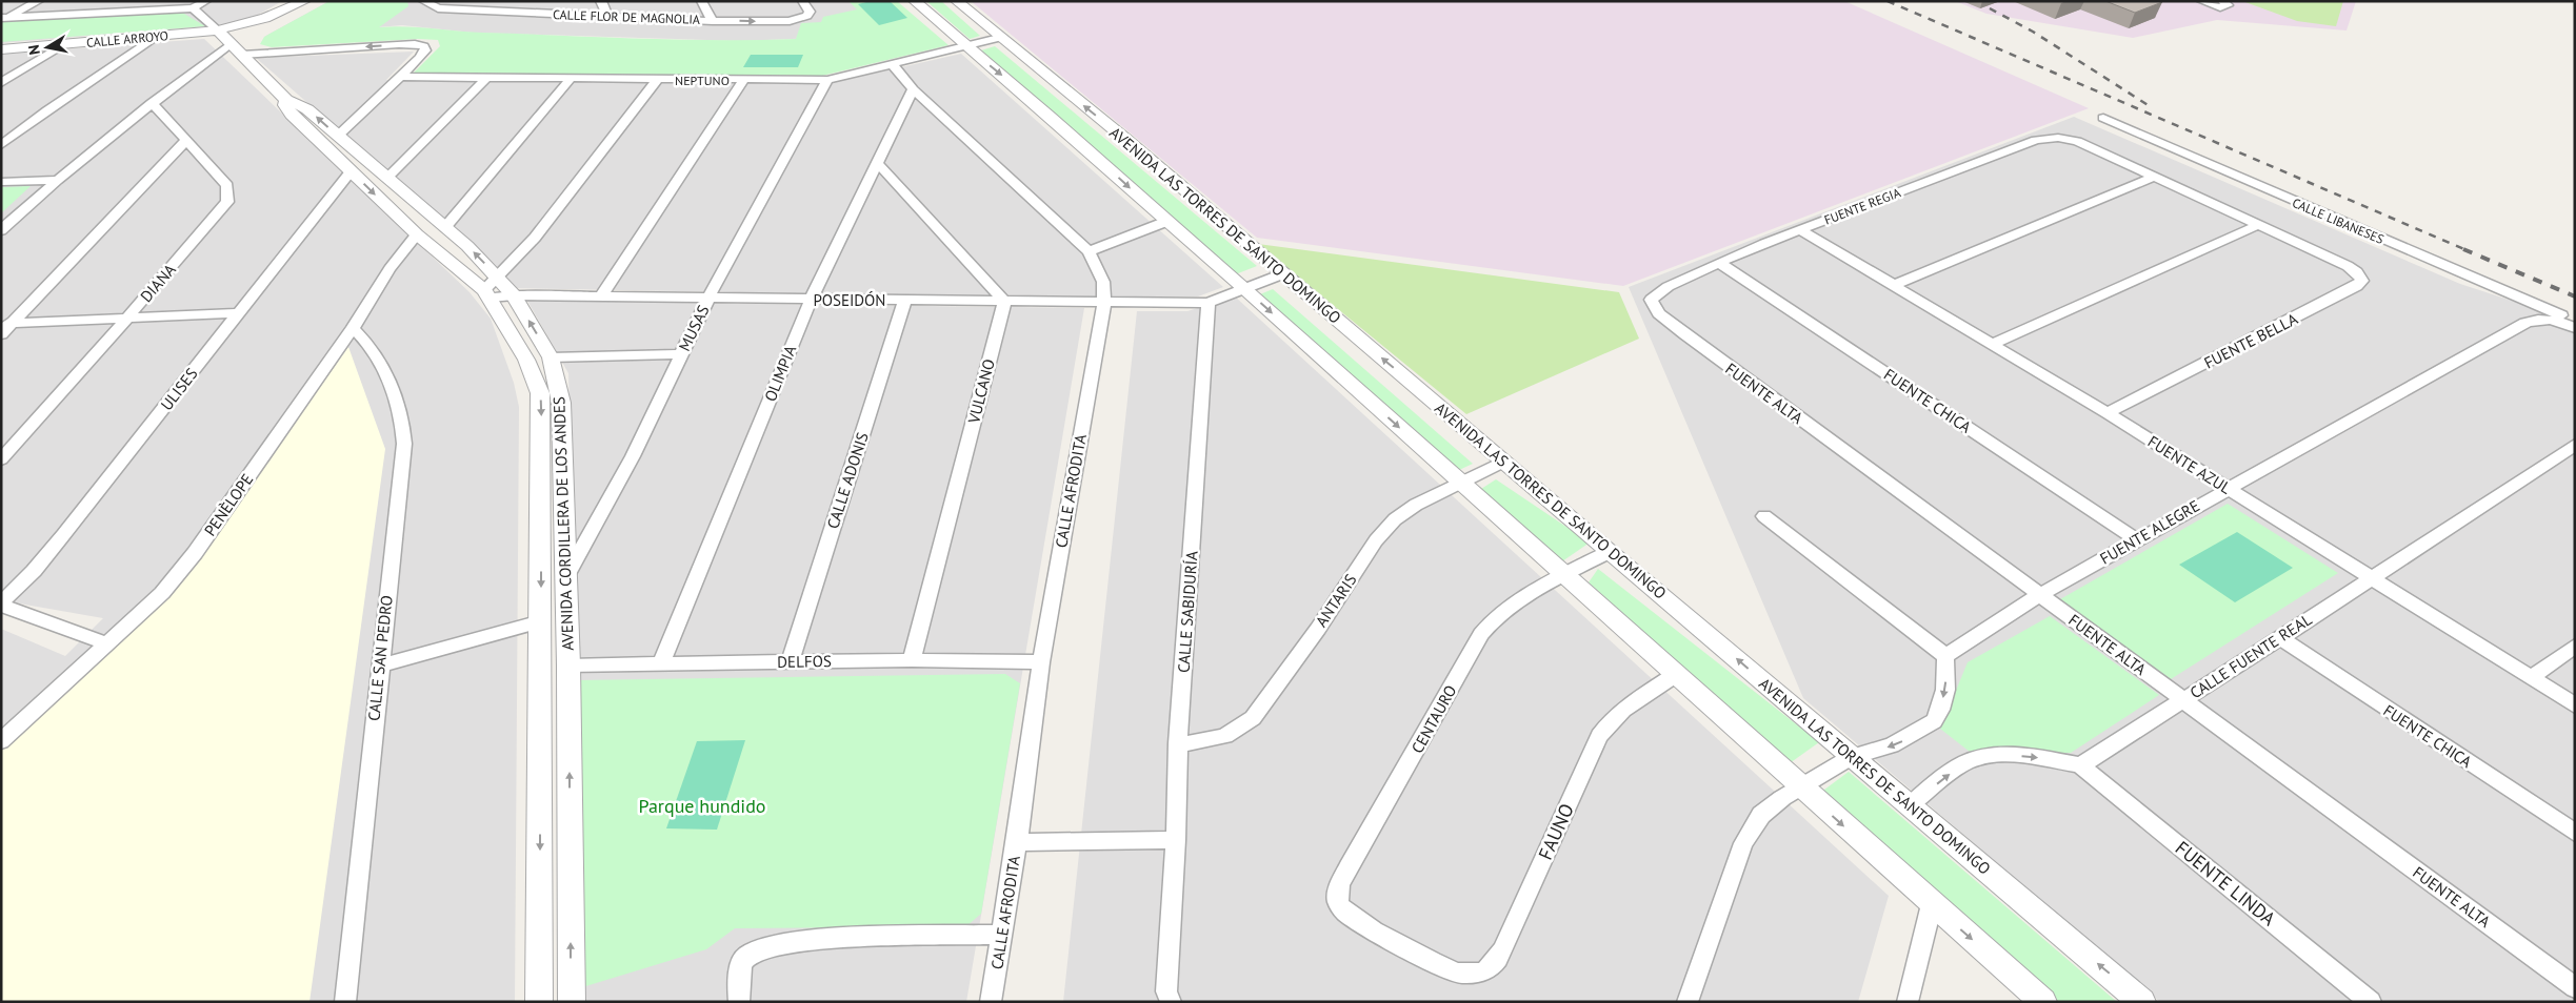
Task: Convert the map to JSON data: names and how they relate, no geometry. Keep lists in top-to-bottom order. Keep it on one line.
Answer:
{"streets":{"street":["CALLE FLOR DE MAGNOLIA","CALLE ARROYO","NEPTUNO","FUENTE REGIA","CALLE LIBANESES","AVENIDA LAS TORRES DE SANTO DOMINGO","DIANA","POSEIDÓN","MUSAS","FUENTE BELLA","OLIMPIA","ULISES","VULCANO","FUENTE ALTA","FUENTE CHICA","FUENTE AZUL","CALLE ADONIS","CALLE AFRODITA","PENÈLOPE","AVENIDA CORDILLERA DE LOS ANDES","FUENTE ALEGRE","ANTARIS","CALLE SABIDURÍA","CALLE FUENTE REAL","CALLE SAN PEDRO","DELFOS","CENTAURO","FAUNO","FUENTE LINDA"]},"crossings":[["CALLE ARROYO","AVENIDA CORDILLERA DE LOS ANDES"],["NEPTUNO","AVENIDA LAS TORRES DE SANTO DOMINGO"],["NEPTUNO","MUSAS"],["NEPTUNO","CALLE AFRODITA"],["FUENTE REGIA","FUENTE BELLA"],["FUENTE REGIA","FUENTE ALTA"],["FUENTE REGIA","FUENTE CHICA"],["FUENTE REGIA","FUENTE AZUL"],["AVENIDA LAS TORRES DE SANTO DOMINGO","ANTARIS"],["AVENIDA LAS TORRES DE SANTO DOMINGO","CENTAURO"],["AVENIDA LAS TORRES DE SANTO DOMINGO","FAUNO"],["POSEIDÓN","MUSAS"],["POSEIDÓN","OLIMPIA"],["POSEIDÓN","VULCANO"],["POSEIDÓN","CALLE ADONIS"],["POSEIDÓN","CALLE AFRODITA"],["POSEIDÓN","AVENIDA CORDILLERA DE LOS ANDES"],["POSEIDÓN","CALLE SABIDURÍA"],["MUSAS","AVENIDA CORDILLERA DE LOS ANDES"],["FUENTE BELLA","FUENTE AZUL"],["OLIMPIA","CALLE AFRODITA"],["OLIMPIA","DELFOS"],["ULISES","AVENIDA CORDILLERA DE LOS ANDES"],["VULCANO","DELFOS"],["FUENTE ALTA","FUENTE ALEGRE"],["FUENTE ALTA","CALLE FUENTE REAL"],["FUENTE CHICA","FUENTE ALEGRE"],["FUENTE CHICA","CALLE FUENTE REAL"],["FUENTE AZUL","FUENTE ALEGRE"],["FUENTE AZUL","CALLE FUENTE REAL"],["CALLE ADONIS","DELFOS"],["CALLE AFRODITA","DELFOS"],["PENÈLOPE","AVENIDA CORDILLERA DE LOS ANDES"],["PENÈLOPE","CALLE SAN PEDRO"],["AVENIDA CORDILLERA DE LOS ANDES","DELFOS"],["ANTARIS","CALLE SABIDURÍA"],["CALLE FUENTE REAL","FUENTE LINDA"],["CENTAURO","FAUNO"]],"parks":["Parque hundido"],"north":"left"}
